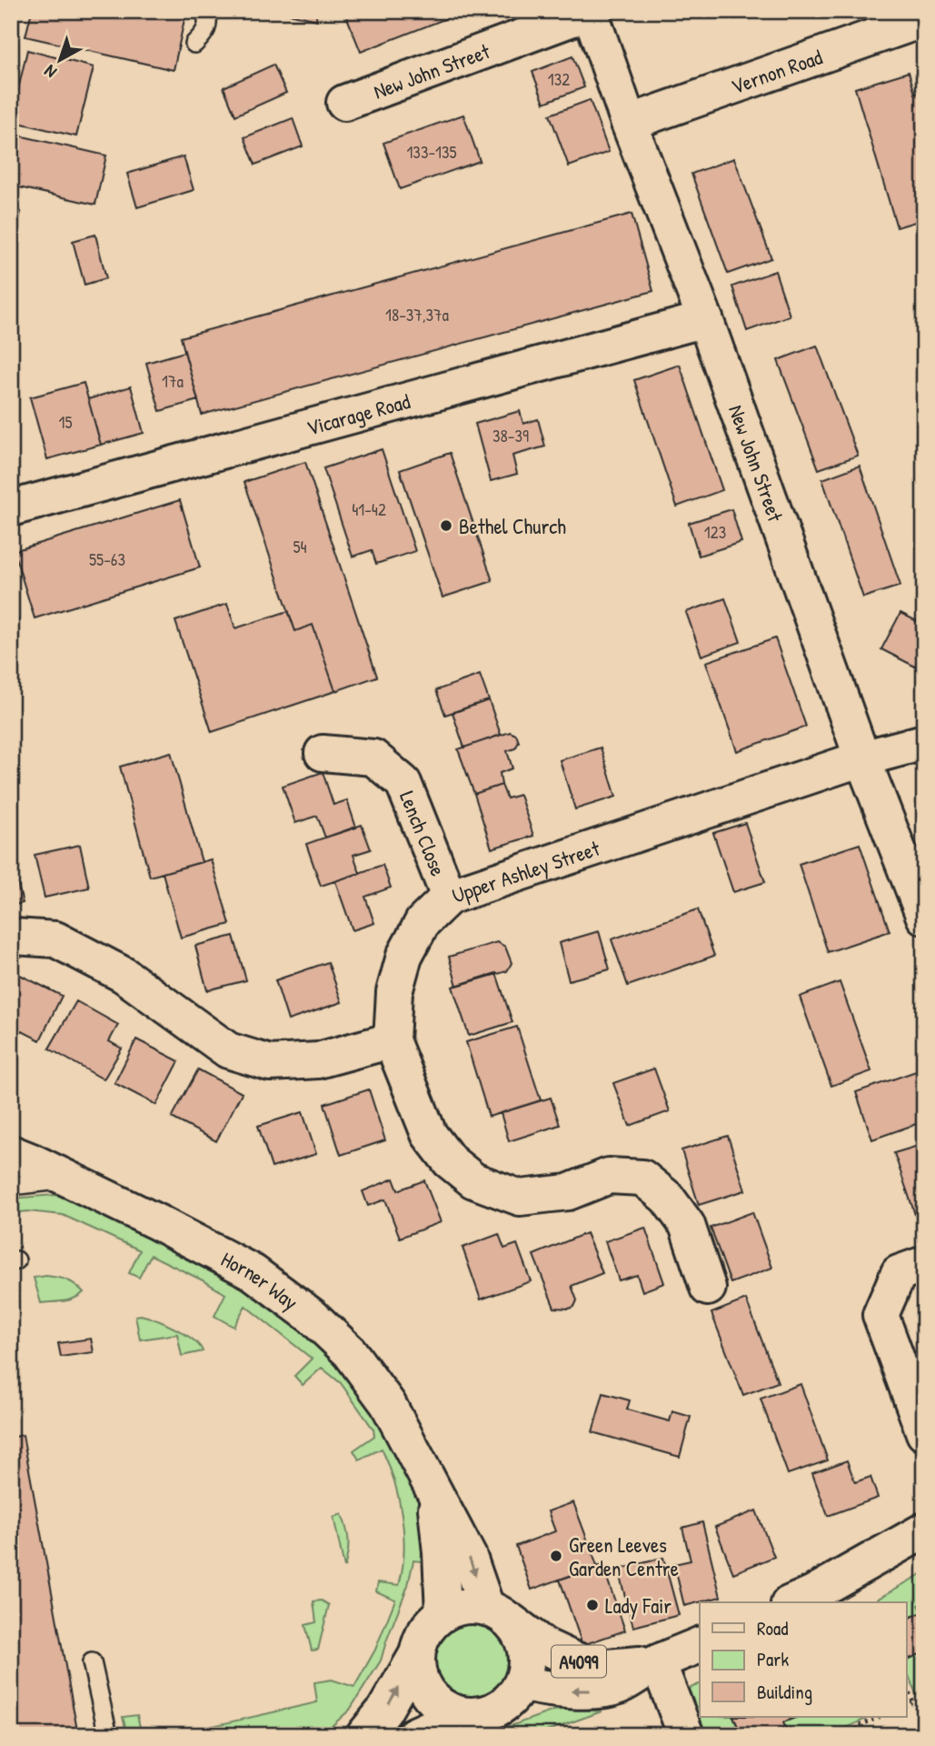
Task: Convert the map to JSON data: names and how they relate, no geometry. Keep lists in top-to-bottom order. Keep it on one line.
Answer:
{"streets":{"street":["New John Street","Vernon Road","Vicarage Road","Lench Close","Upper Ashley Street","Horner Way","A4099"]},"crossings":[["New John Street","Vernon Road"],["New John Street","Vicarage Road"],["New John Street","Upper Ashley Street"],["Lench Close","Upper Ashley Street"],["Horner Way","A4099"]],"places":["Bethel Church","Green Leeves Garden Centre","Lady Fair"],"house_numbers":["132","133-135","18-37,37a","17a","15","38-39","41-42","123","54","55-63"],"legend":["Road","Park","Building"],"north":"bottom left"}
